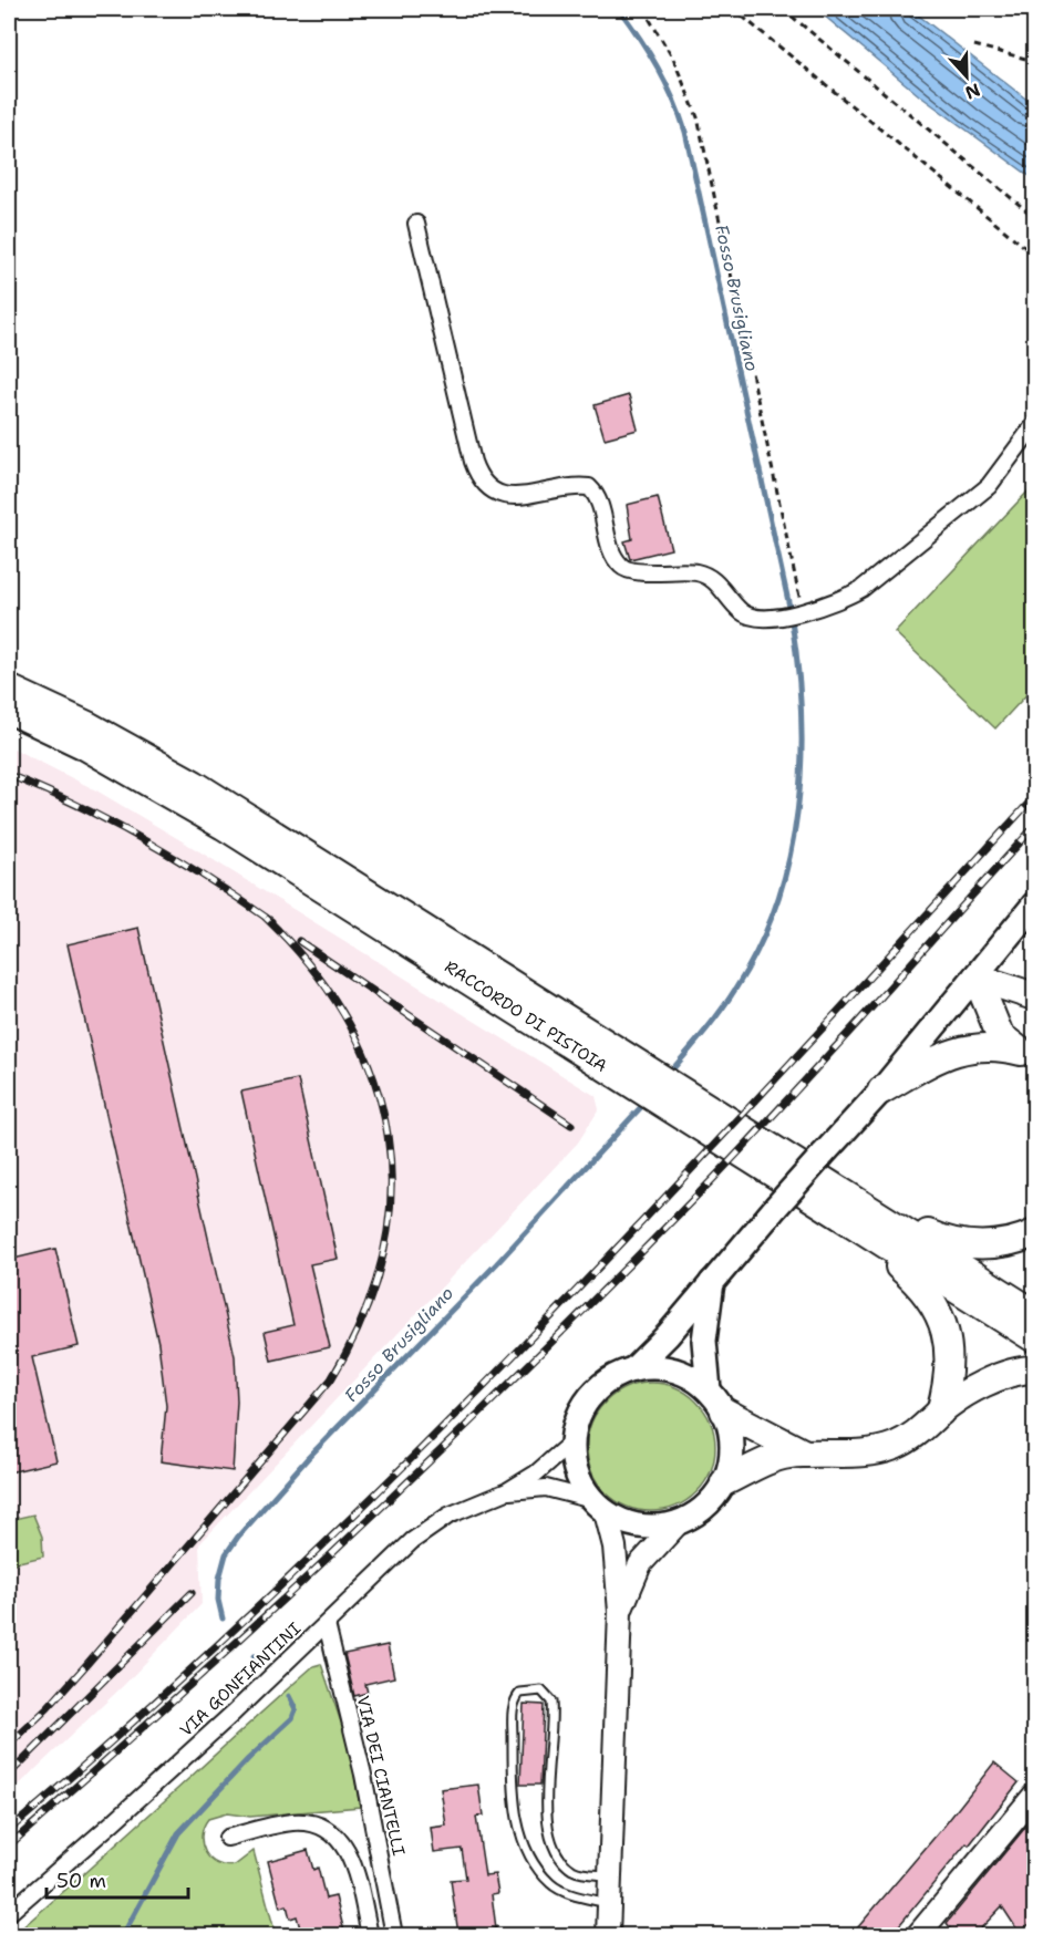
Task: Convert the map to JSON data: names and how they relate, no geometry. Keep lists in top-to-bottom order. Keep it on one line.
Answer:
{"streets":{"highway":["RACCORDO DI PISTOIA"],"street":["VIA GONFIANTINI","VIA DEI CIANTELLI"]},"crossings":[["VIA GONFIANTINI","VIA DEI CIANTELLI"]],"water":["Fosso Brusigliano"],"scale_bar":"50 m","north":"bottom"}
